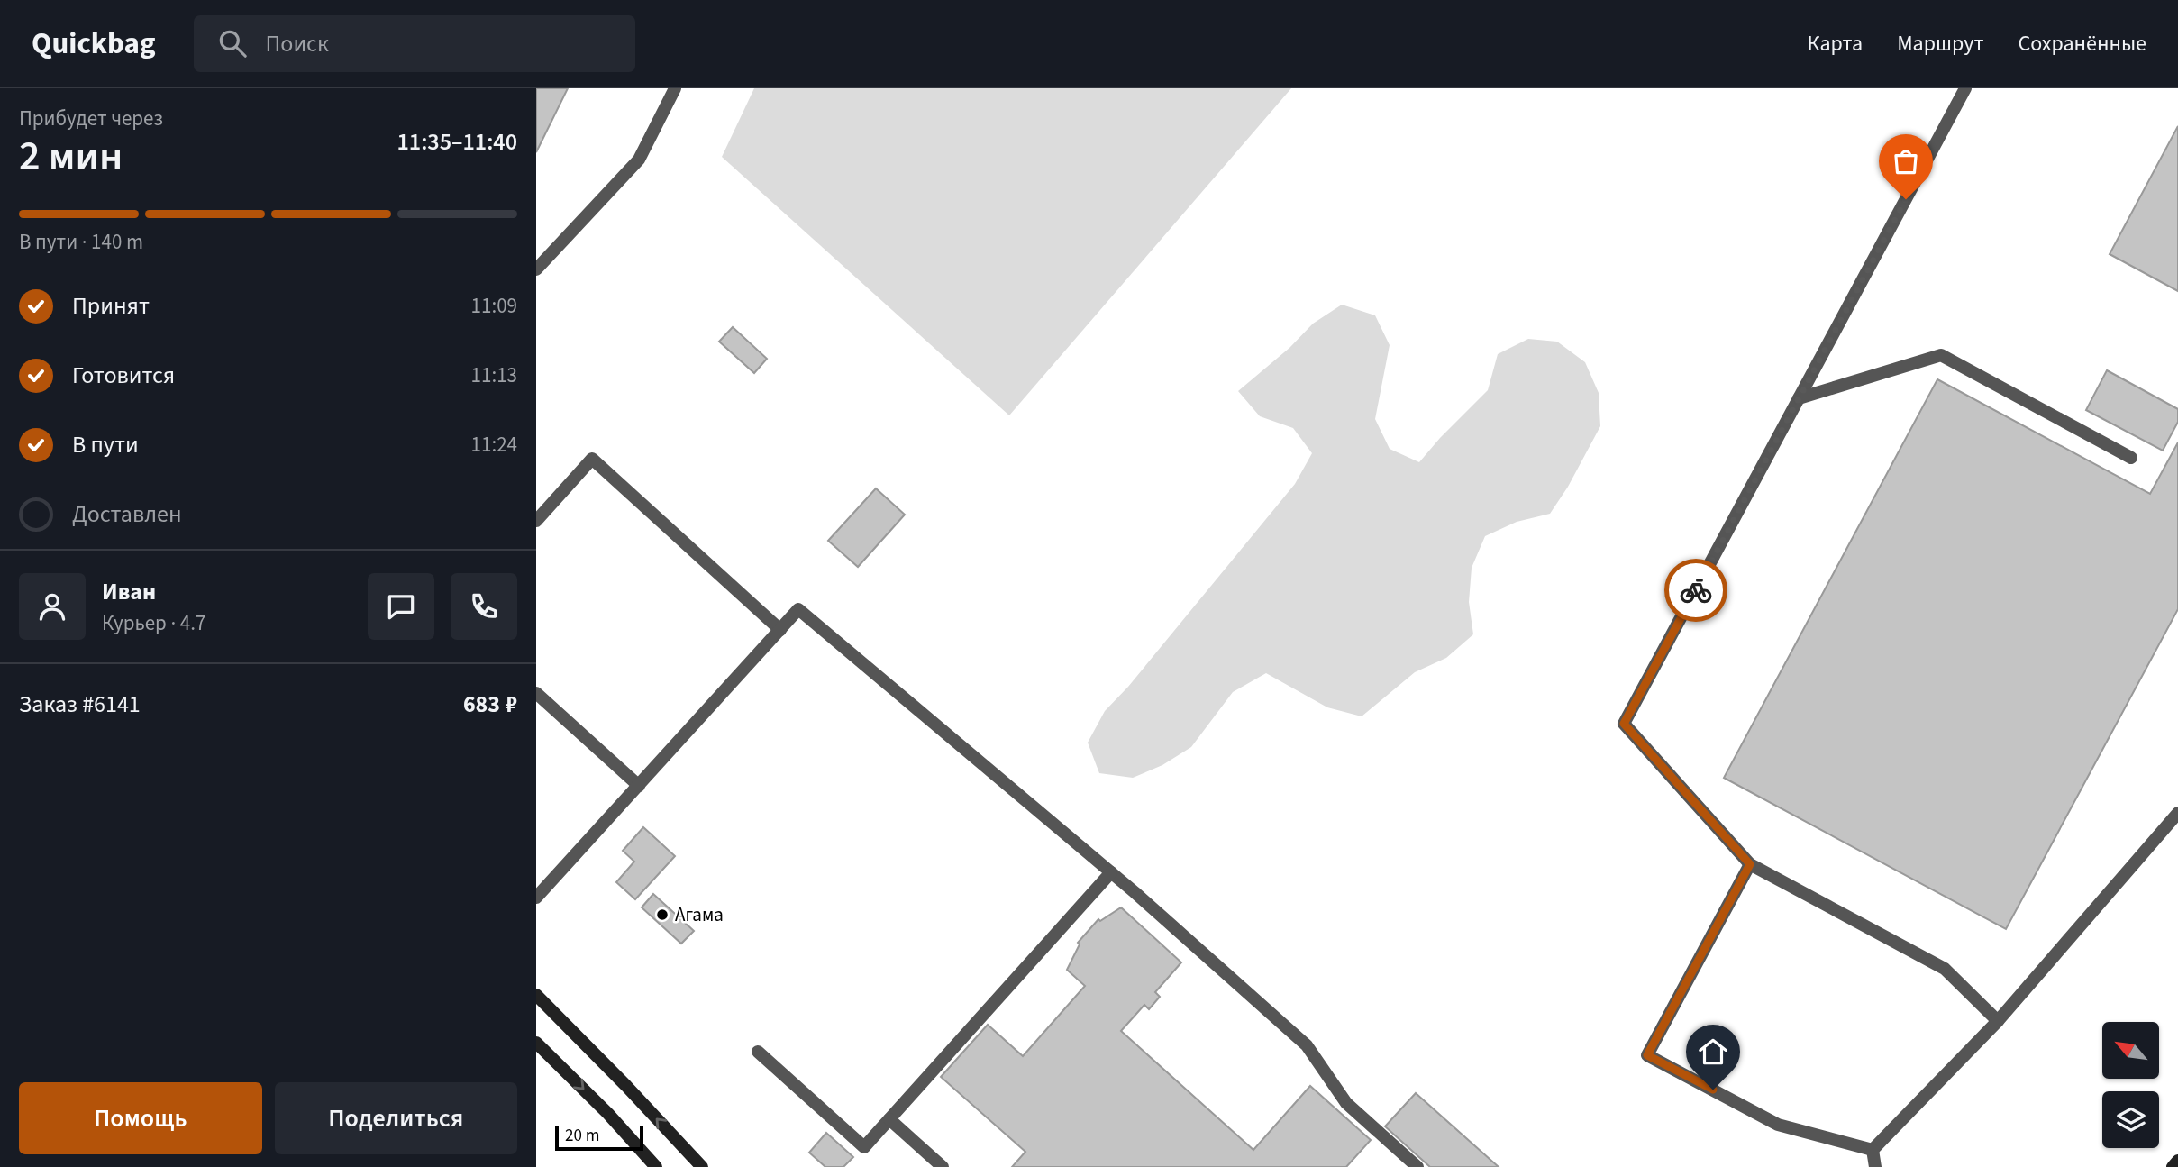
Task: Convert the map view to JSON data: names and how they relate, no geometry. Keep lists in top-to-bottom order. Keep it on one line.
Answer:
{"places":["Агама"],"scale_bar":"20 m","north":"top left","page":{"header":"Quickbag","search":"Поиск","nav":["Карта","Маршрут","Сохранённые"],"heading":["2 мин","Прибудет через","11:35–11:40"],"panel":["Иван","Курьер · 4.7","Заказ #6141","683 ₽"],"bar":"В пути · 140 m","list":[["Принят","11:09"],["Готовится","11:13"],["В пути","11:24"],"Доставлен"],"buttons":["Помощь","Поделиться"],"scale":"20 m"}}
